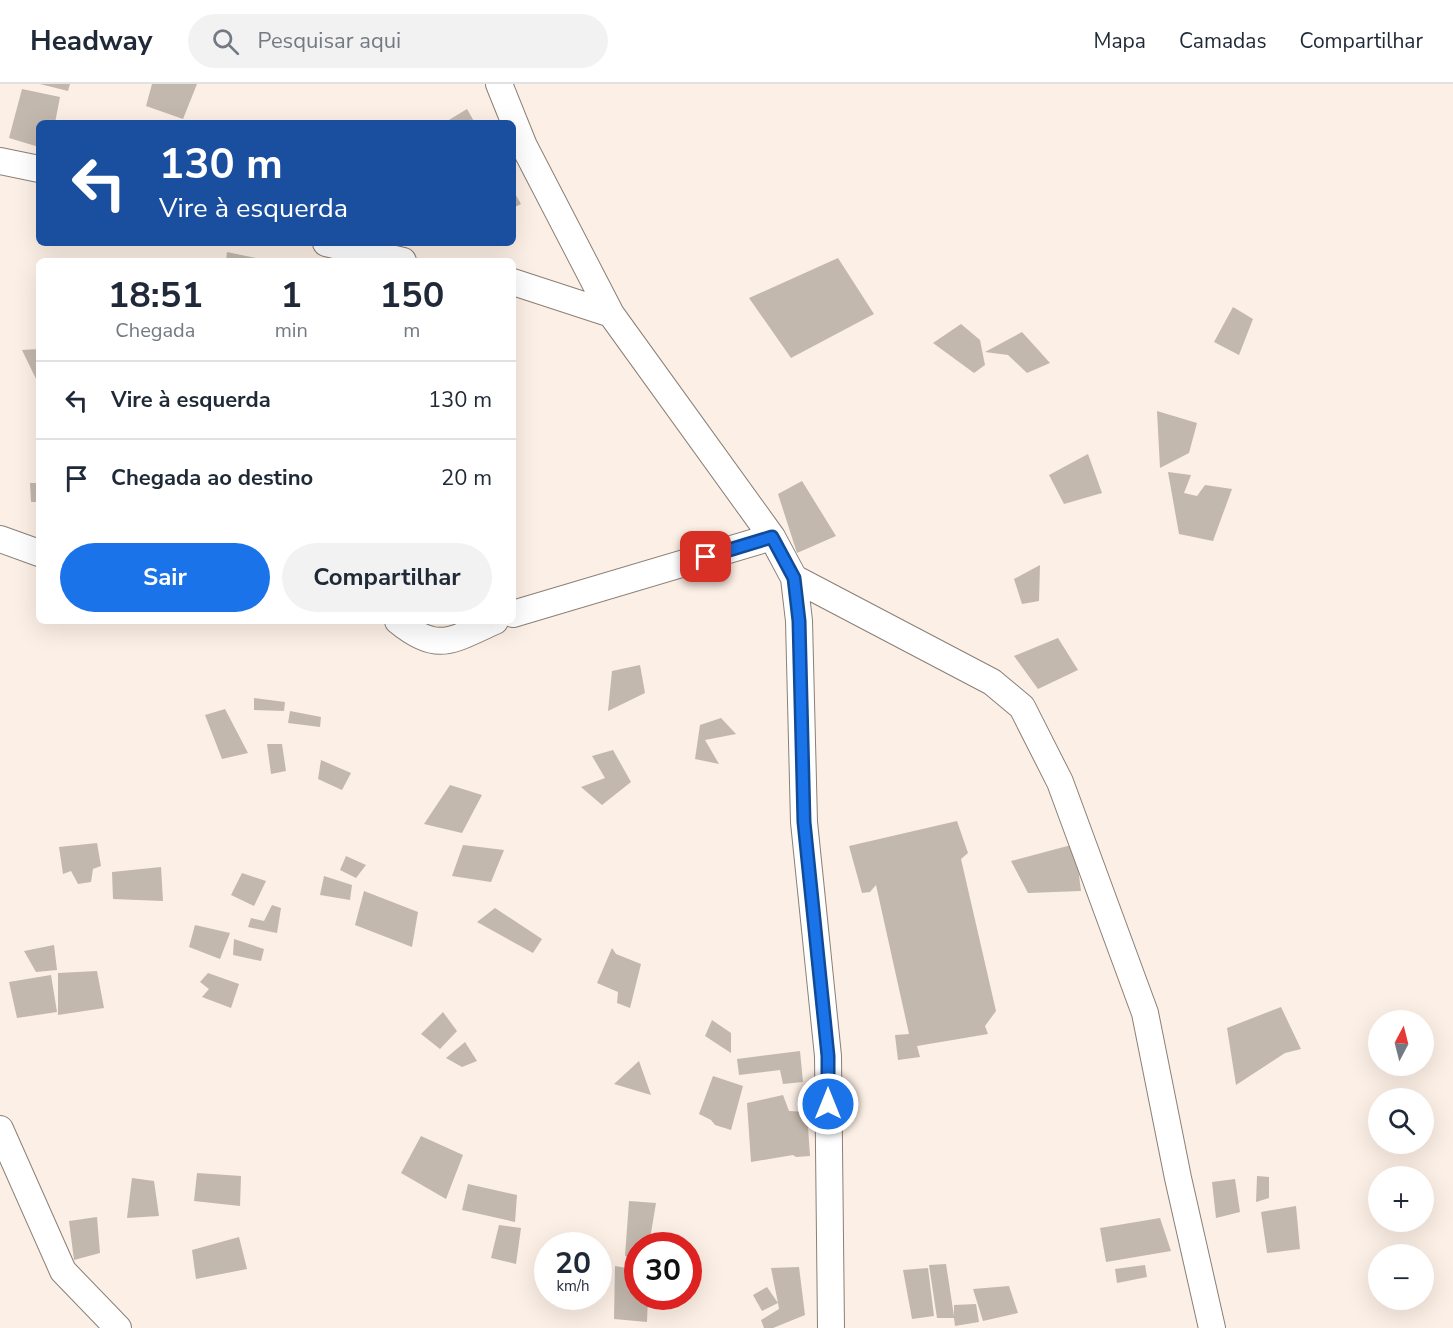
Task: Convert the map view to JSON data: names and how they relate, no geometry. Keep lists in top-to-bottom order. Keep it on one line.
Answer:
{"north":"top","page":{"header":"Headway","search":"Pesquisar aqui","nav":["Mapa","Camadas","Compartilhar"],"turn":["130 m","Vire à esquerda"],"eta":["18:51","Chegada","1","min","150","m"],"list":[{"name":"Vire à esquerda","value":"130 m"},{"name":"Chegada ao destino","value":"20 m"}],"buttons":["Sair","Compartilhar"],"map_buttons":["+","−"],"speed":"20 km/h","limit":"30"}}
